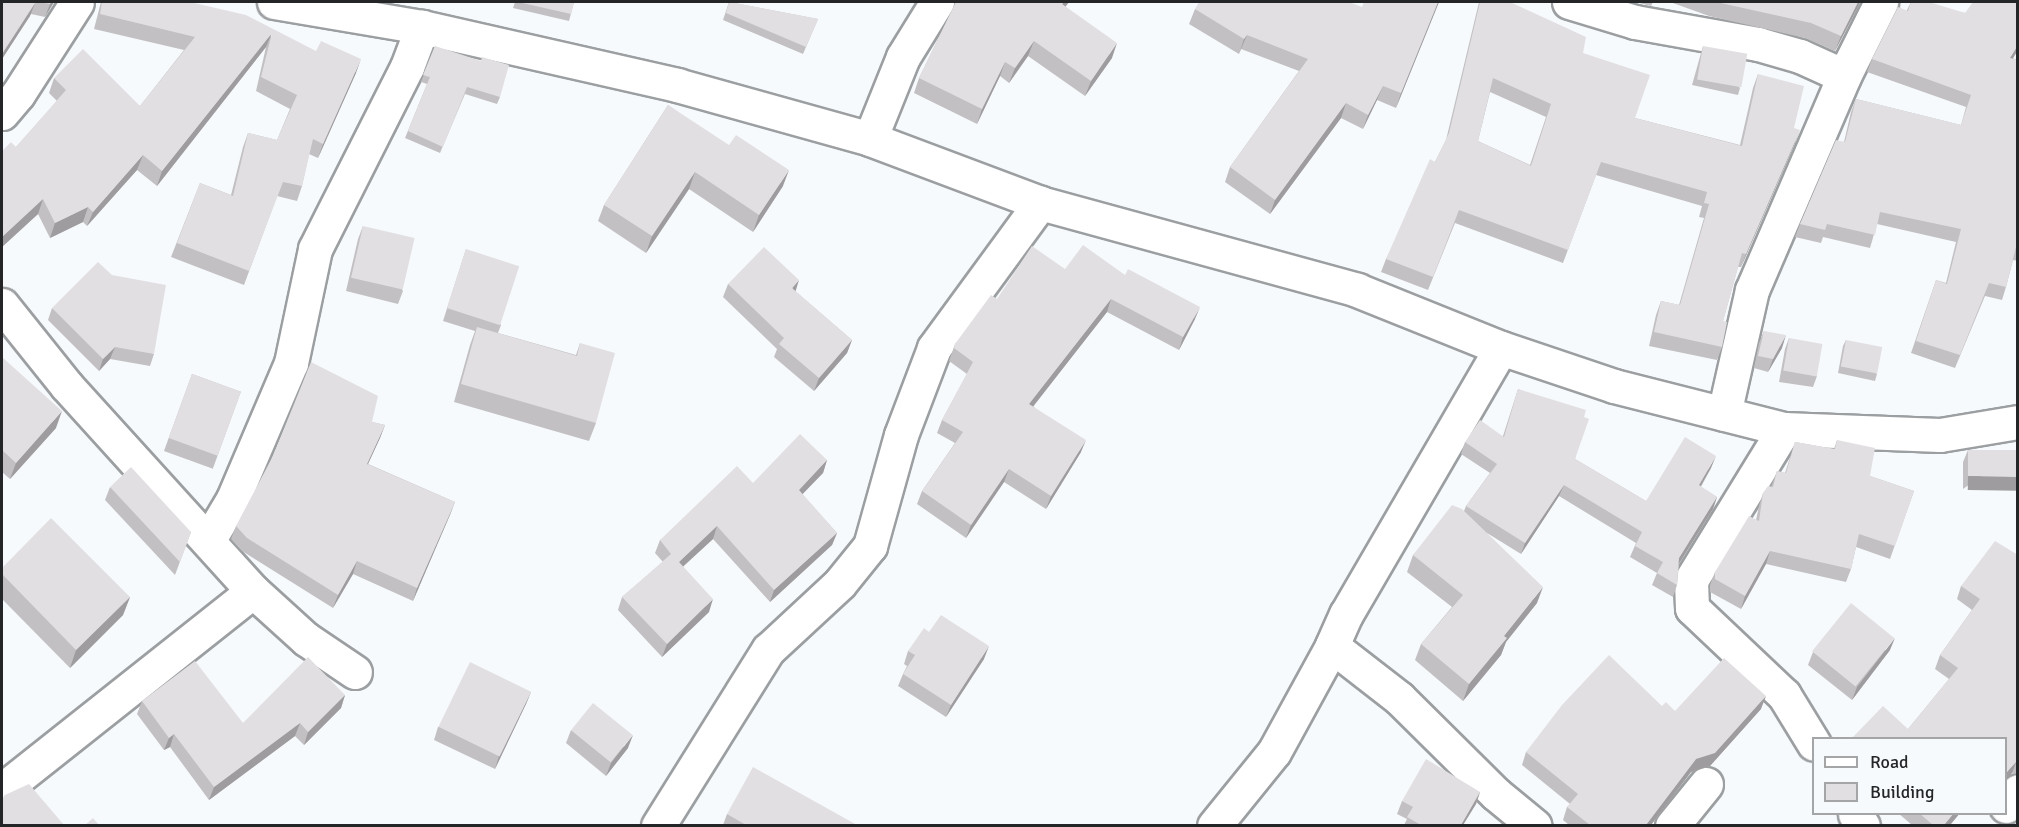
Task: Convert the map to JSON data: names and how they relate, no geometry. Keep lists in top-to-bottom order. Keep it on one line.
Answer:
{"legend":["Road","Building"]}
